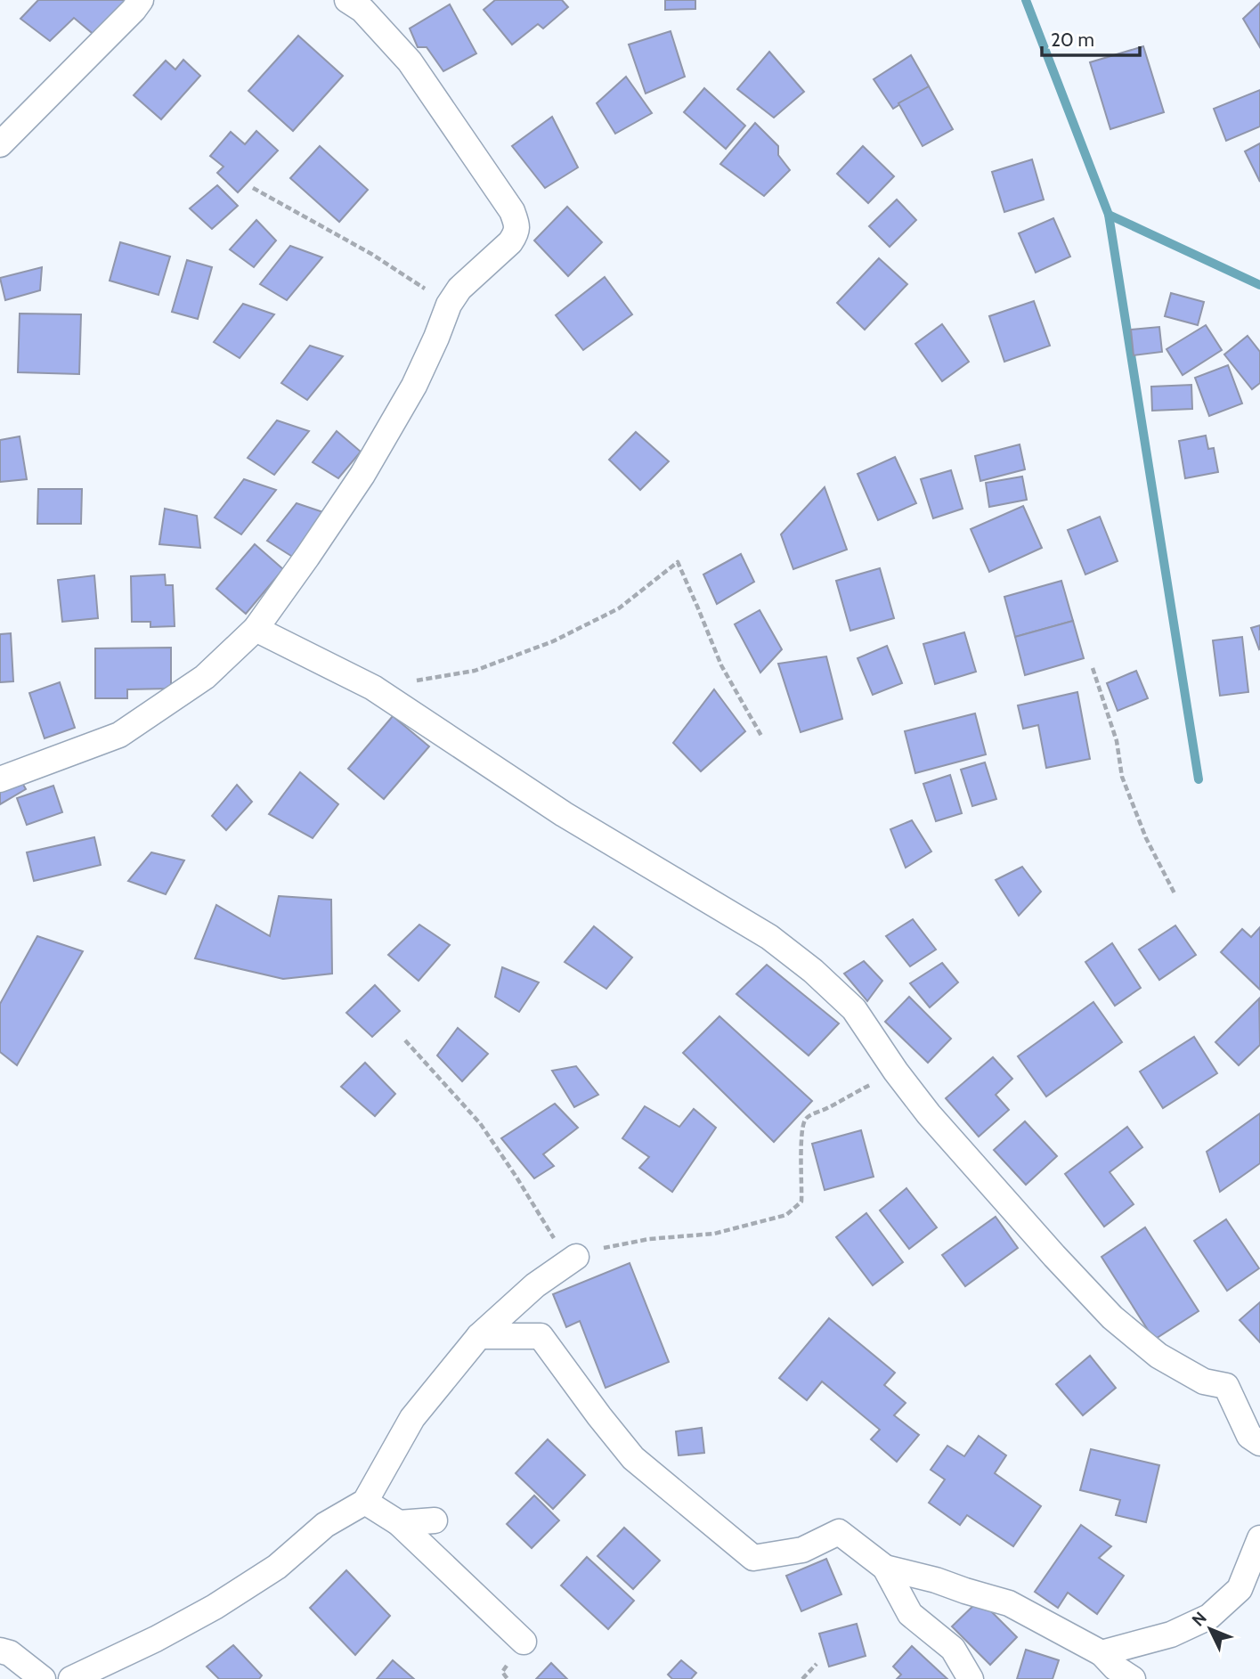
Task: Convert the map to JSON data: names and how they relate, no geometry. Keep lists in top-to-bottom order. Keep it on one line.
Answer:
{"scale_bar":"20 m","north":"top left"}
